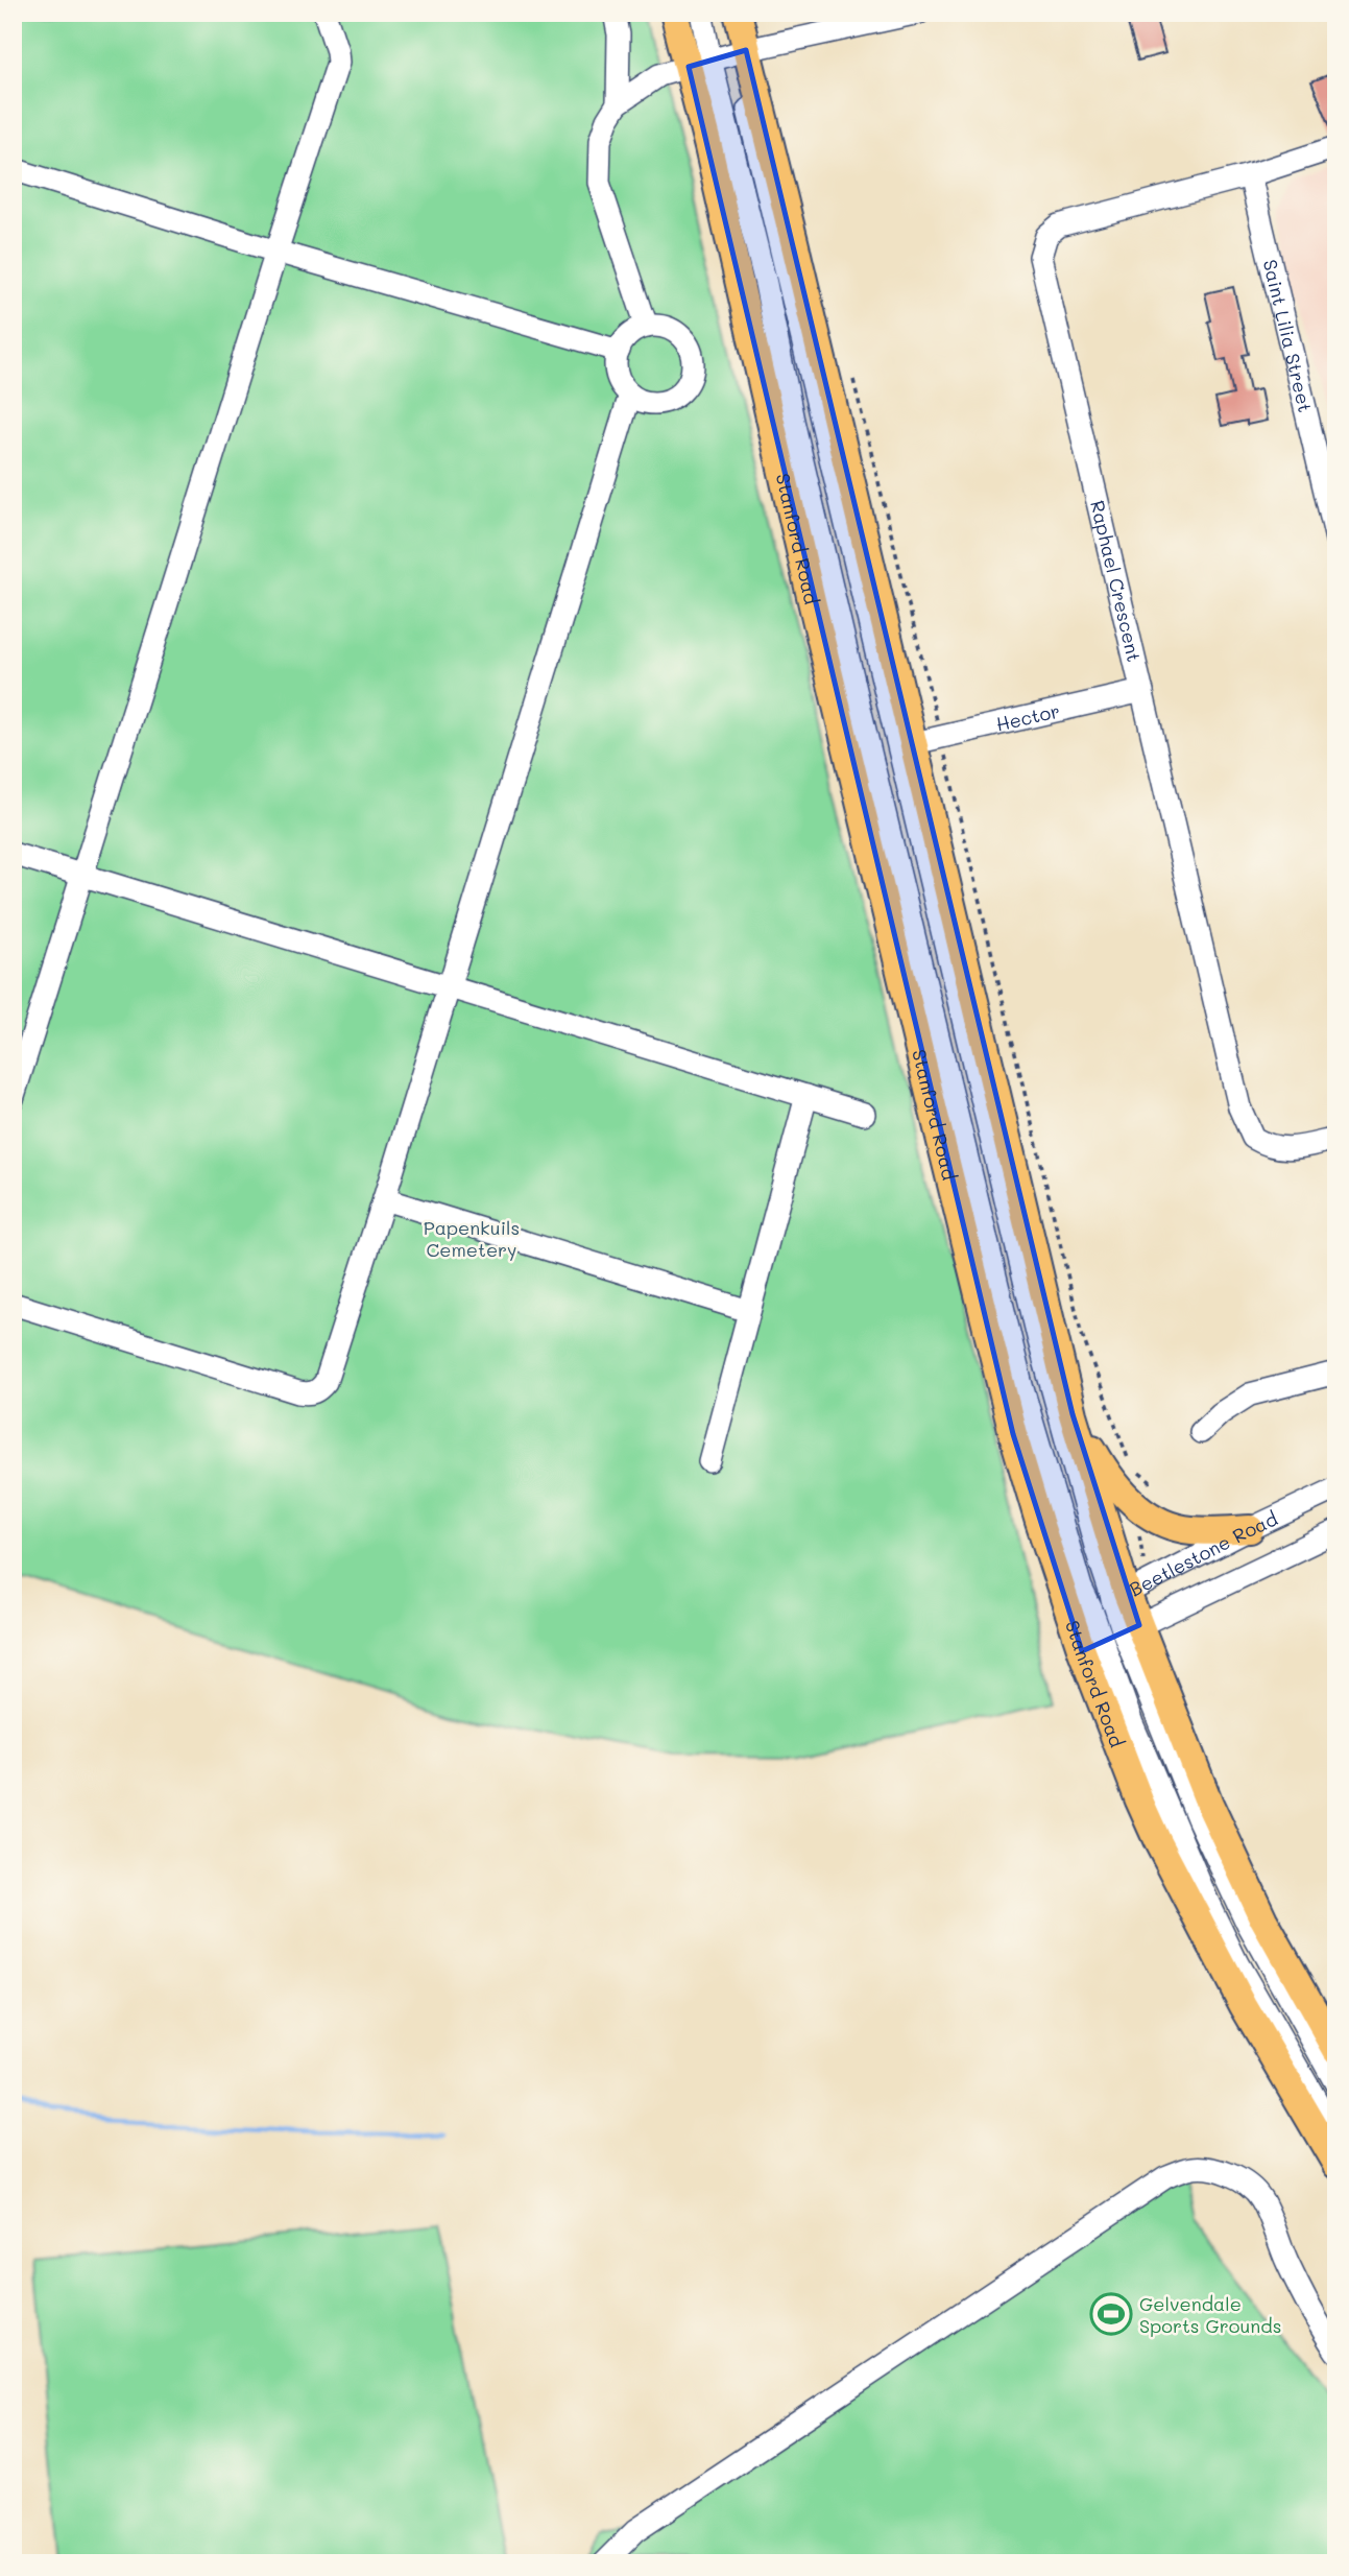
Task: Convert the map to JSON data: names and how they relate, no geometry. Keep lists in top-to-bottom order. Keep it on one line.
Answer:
{"streets":{"main road":["Stanford Road"],"street":["Saint Lilia Street","Raphael Crescent","Hector","Beetlestone Road"]},"crossings":[["Saint Lilia Street","Raphael Crescent"],["Stanford Road","Beetlestone Road"],["Raphael Crescent","Hector"]],"parks":["Papenkuils Cemetery"],"places":{"sports":["Gelvendale Sports Grounds"]}}
